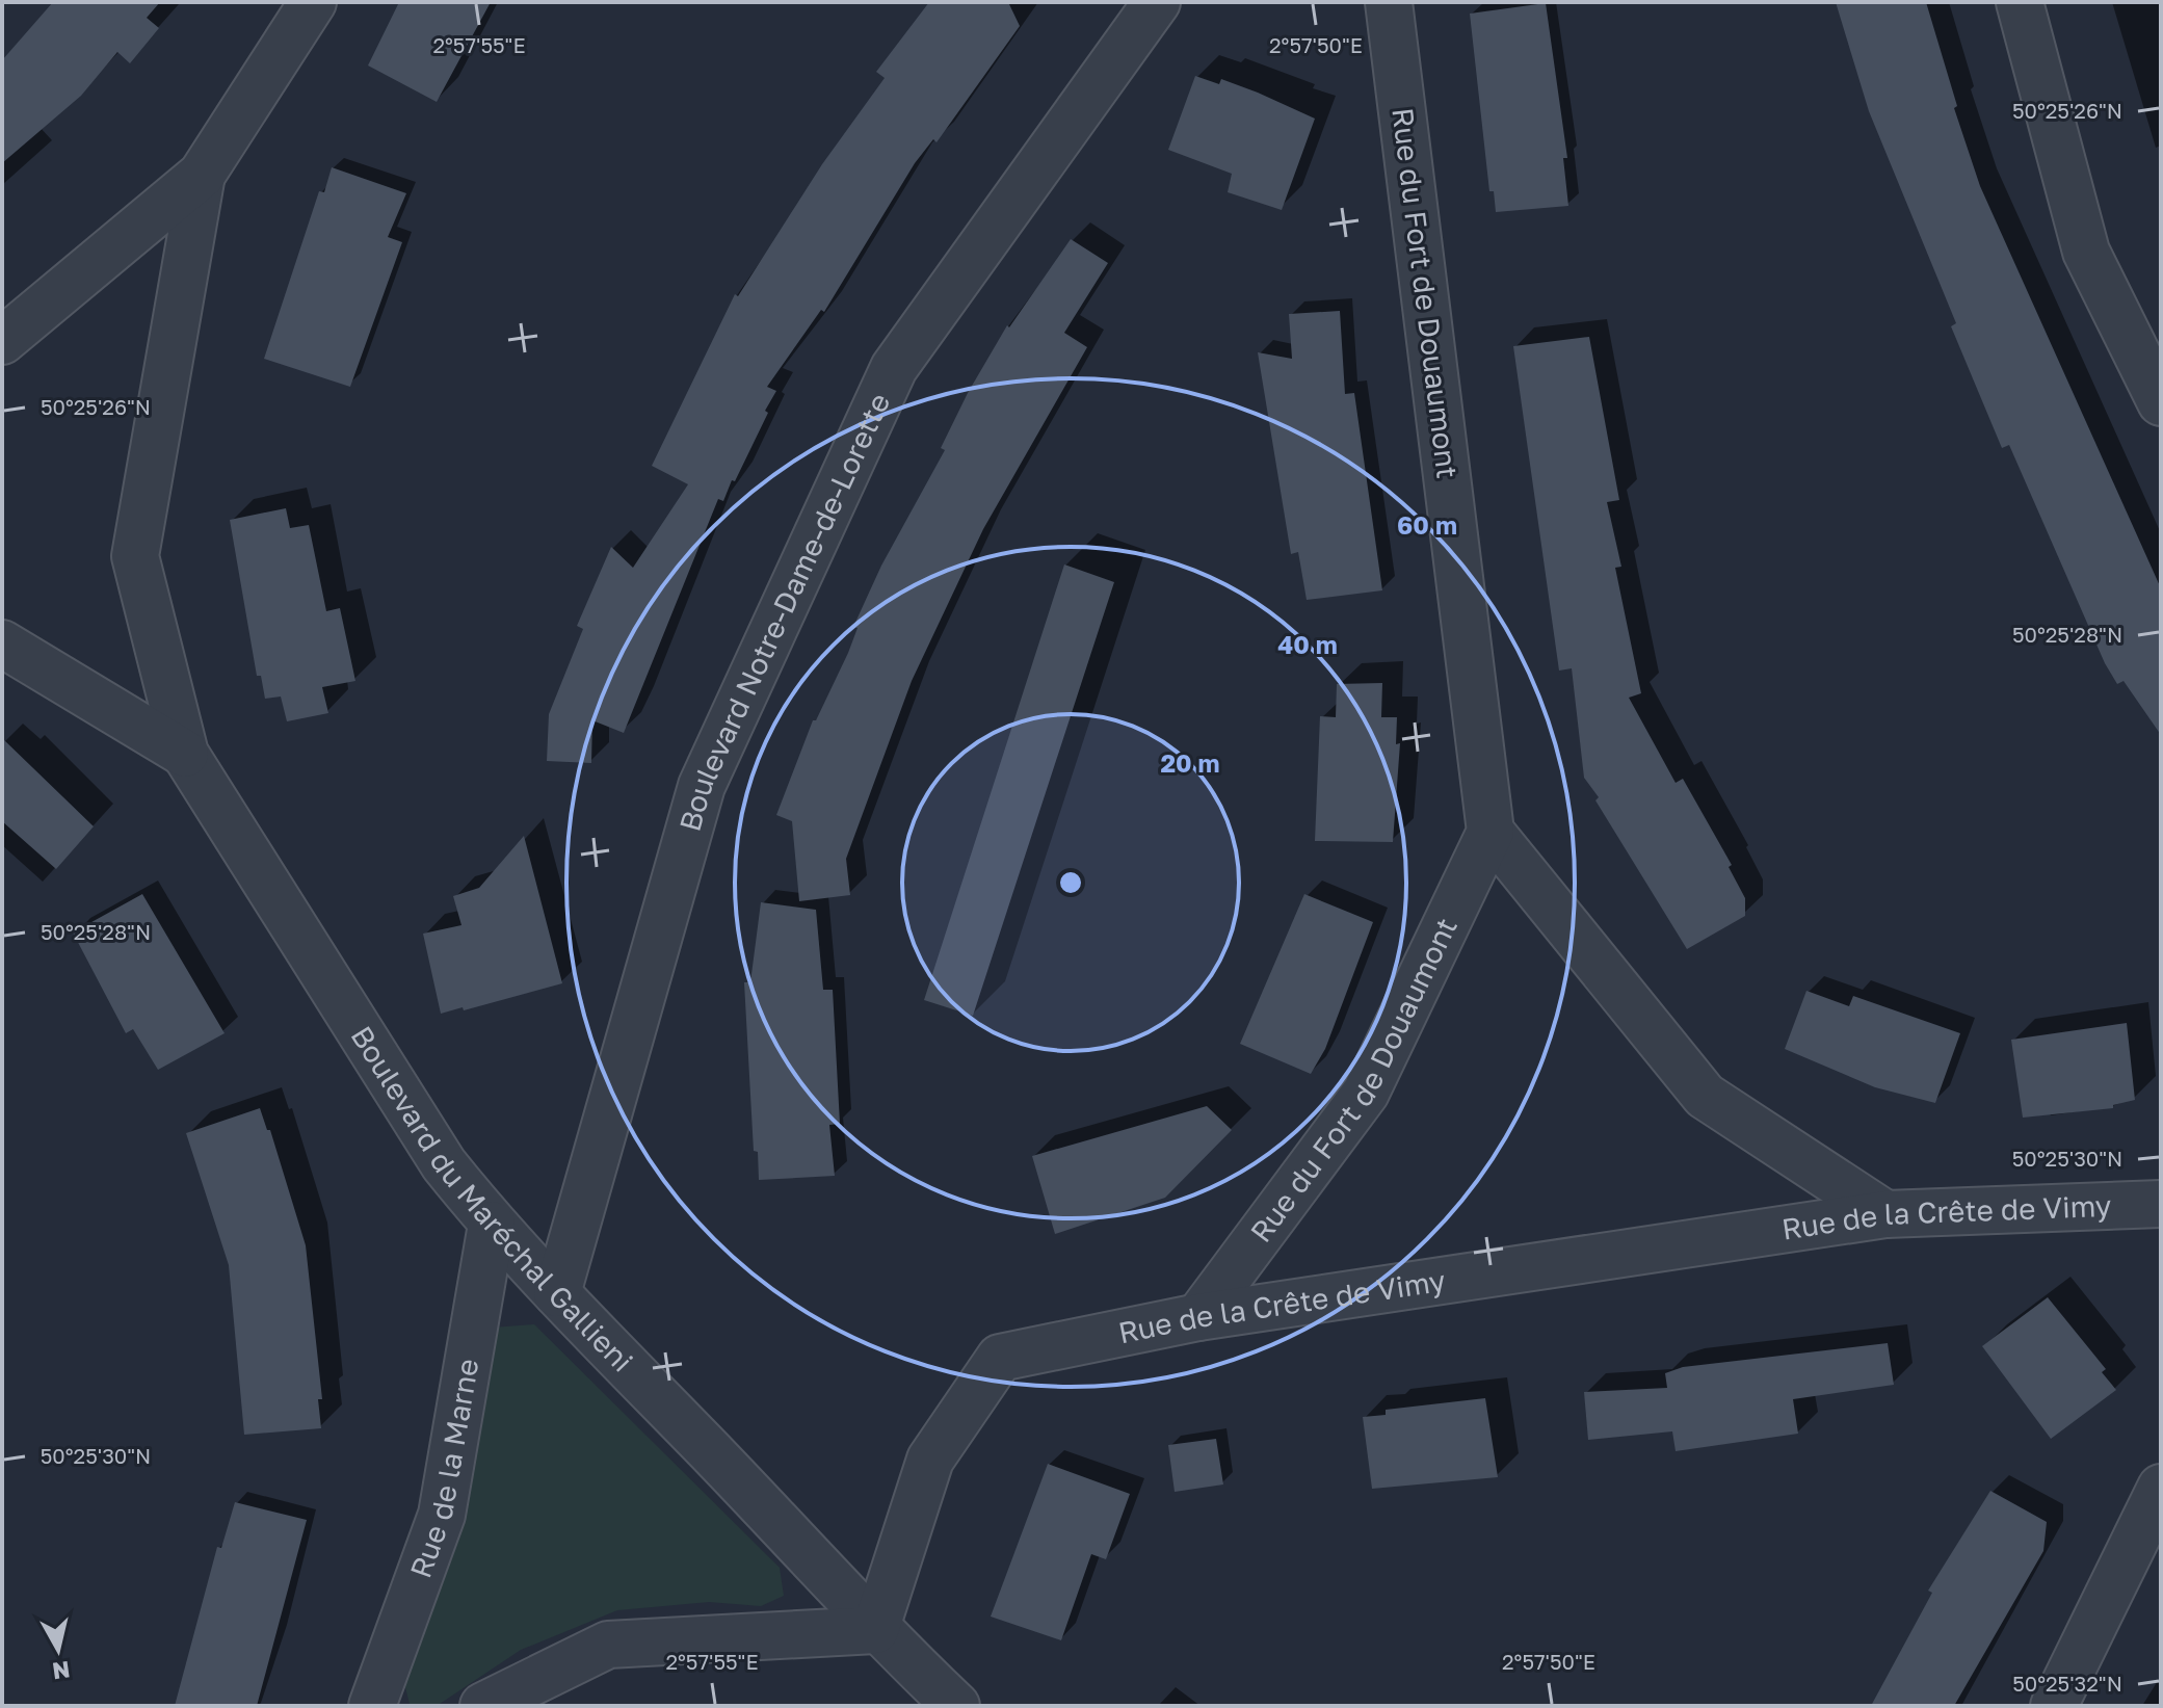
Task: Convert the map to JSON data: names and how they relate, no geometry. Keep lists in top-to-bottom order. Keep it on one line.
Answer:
{"streets":{"street":["Rue du Fort de Douaumont","Boulevard Notre-Dame-de-Lorette","Boulevard du Maréchal Gallieni","Rue de la Crête de Vimy","Rue de la Marne"]},"crossings":[["Rue du Fort de Douaumont","Rue de la Crête de Vimy"],["Boulevard Notre-Dame-de-Lorette","Boulevard du Maréchal Gallieni"],["Boulevard du Maréchal Gallieni","Rue de la Crête de Vimy"],["Boulevard du Maréchal Gallieni","Rue de la Marne"]],"north":"bottom","coordinates":["2°57'55\"E","2°57'50\"E","50°25'26\"N","50°25'28\"N","50°25'30\"N","50°25'32\"N"],"rings":["60 m","40 m","20 m"]}
